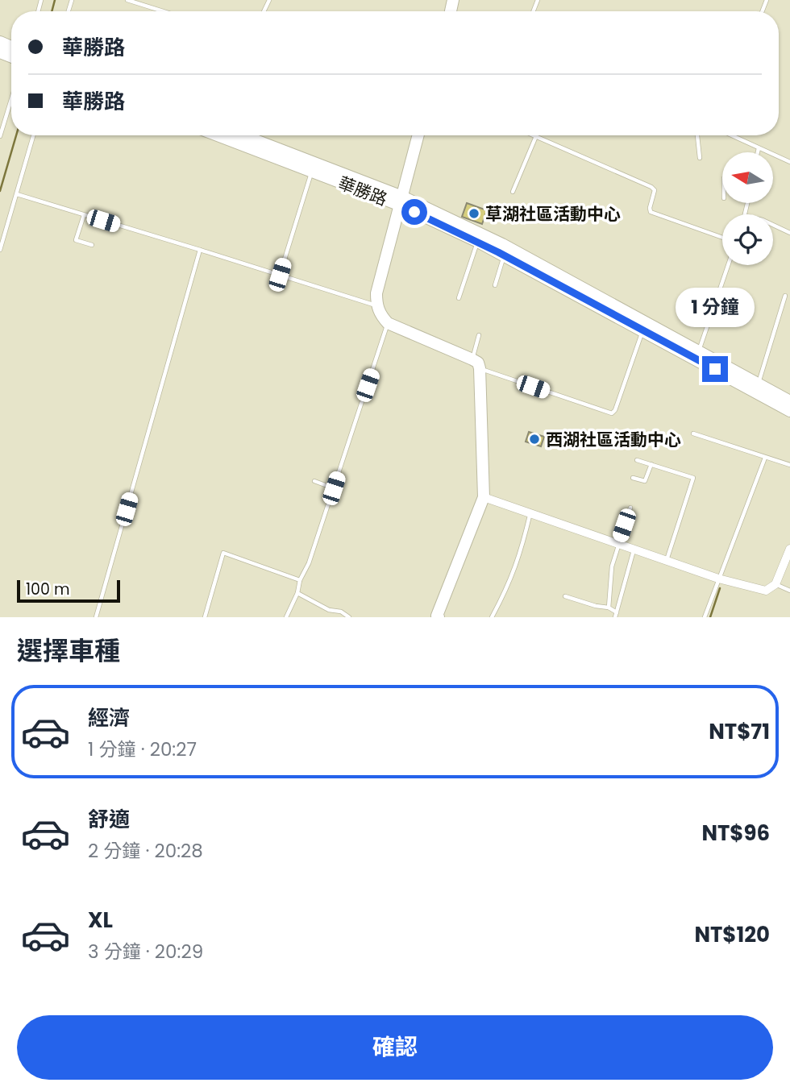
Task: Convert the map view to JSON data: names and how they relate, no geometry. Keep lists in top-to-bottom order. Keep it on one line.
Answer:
{"streets":{"main road":["華勝路"]},"places":["草湖社區活動中心","西湖社區活動中心"],"scale_bar":"100 m","north":"left","page":{"banner":["華勝路","華勝路"],"bubble":"1 分鐘","scale":"100 m","heading":"選擇車種","list":[{"name":"經濟","note":"1 分鐘 · 20:27","value":"NT$71"},{"name":"舒適","note":"2 分鐘 · 20:28","value":"NT$96"},{"name":"XL","note":"3 分鐘 · 20:29","value":"NT$120"}],"buttons":"確認"}}
